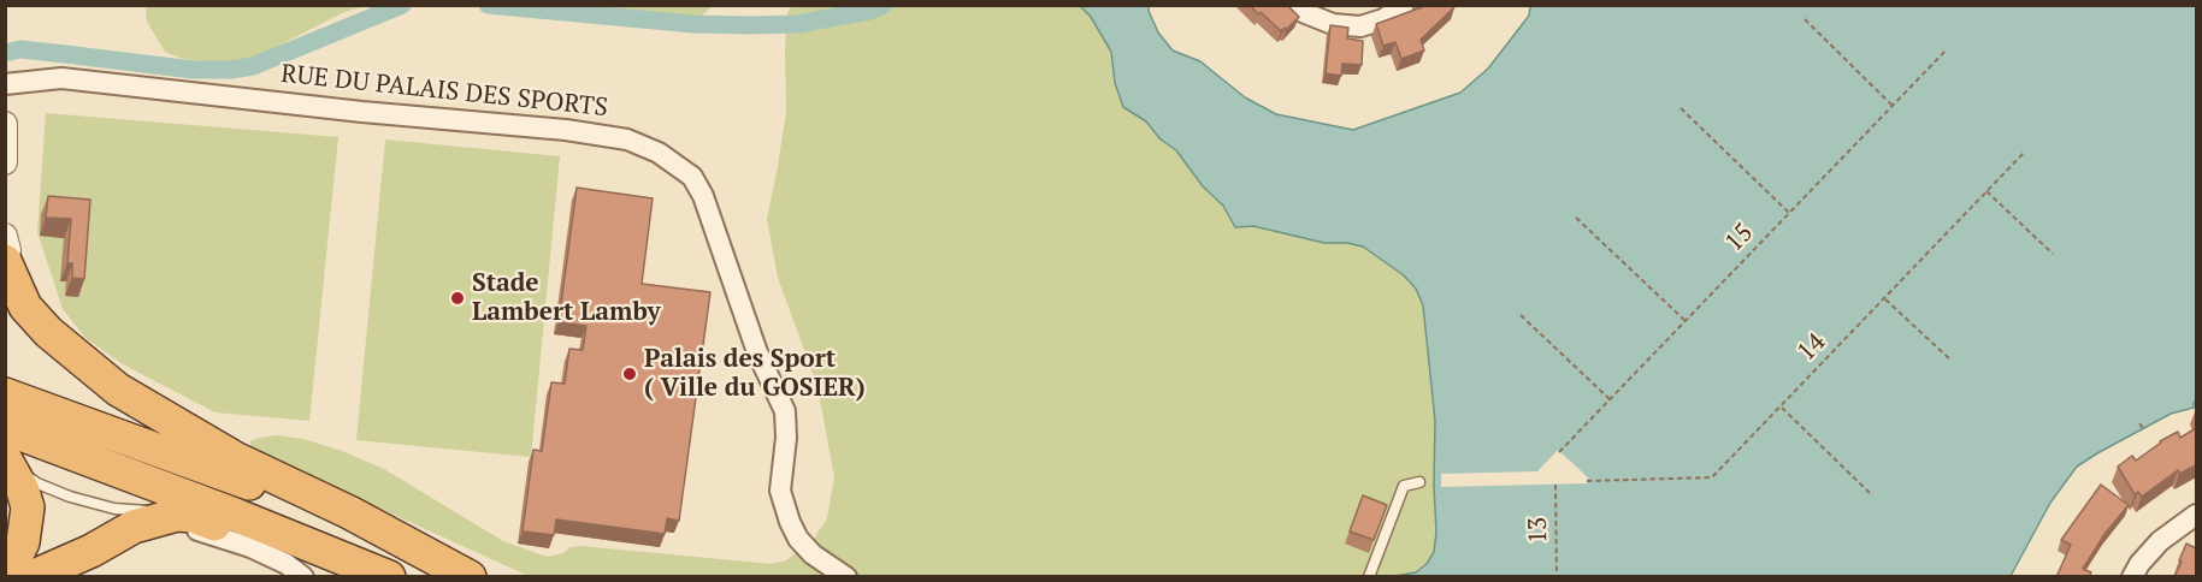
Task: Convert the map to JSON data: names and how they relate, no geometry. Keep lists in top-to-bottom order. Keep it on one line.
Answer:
{"streets":{"street":["RUE DU PALAIS DES SPORTS"],"path":["15","14","13"]},"places":["Stade Lambert Lamby","Palais des Sport ( Ville du GOSIER)"]}
